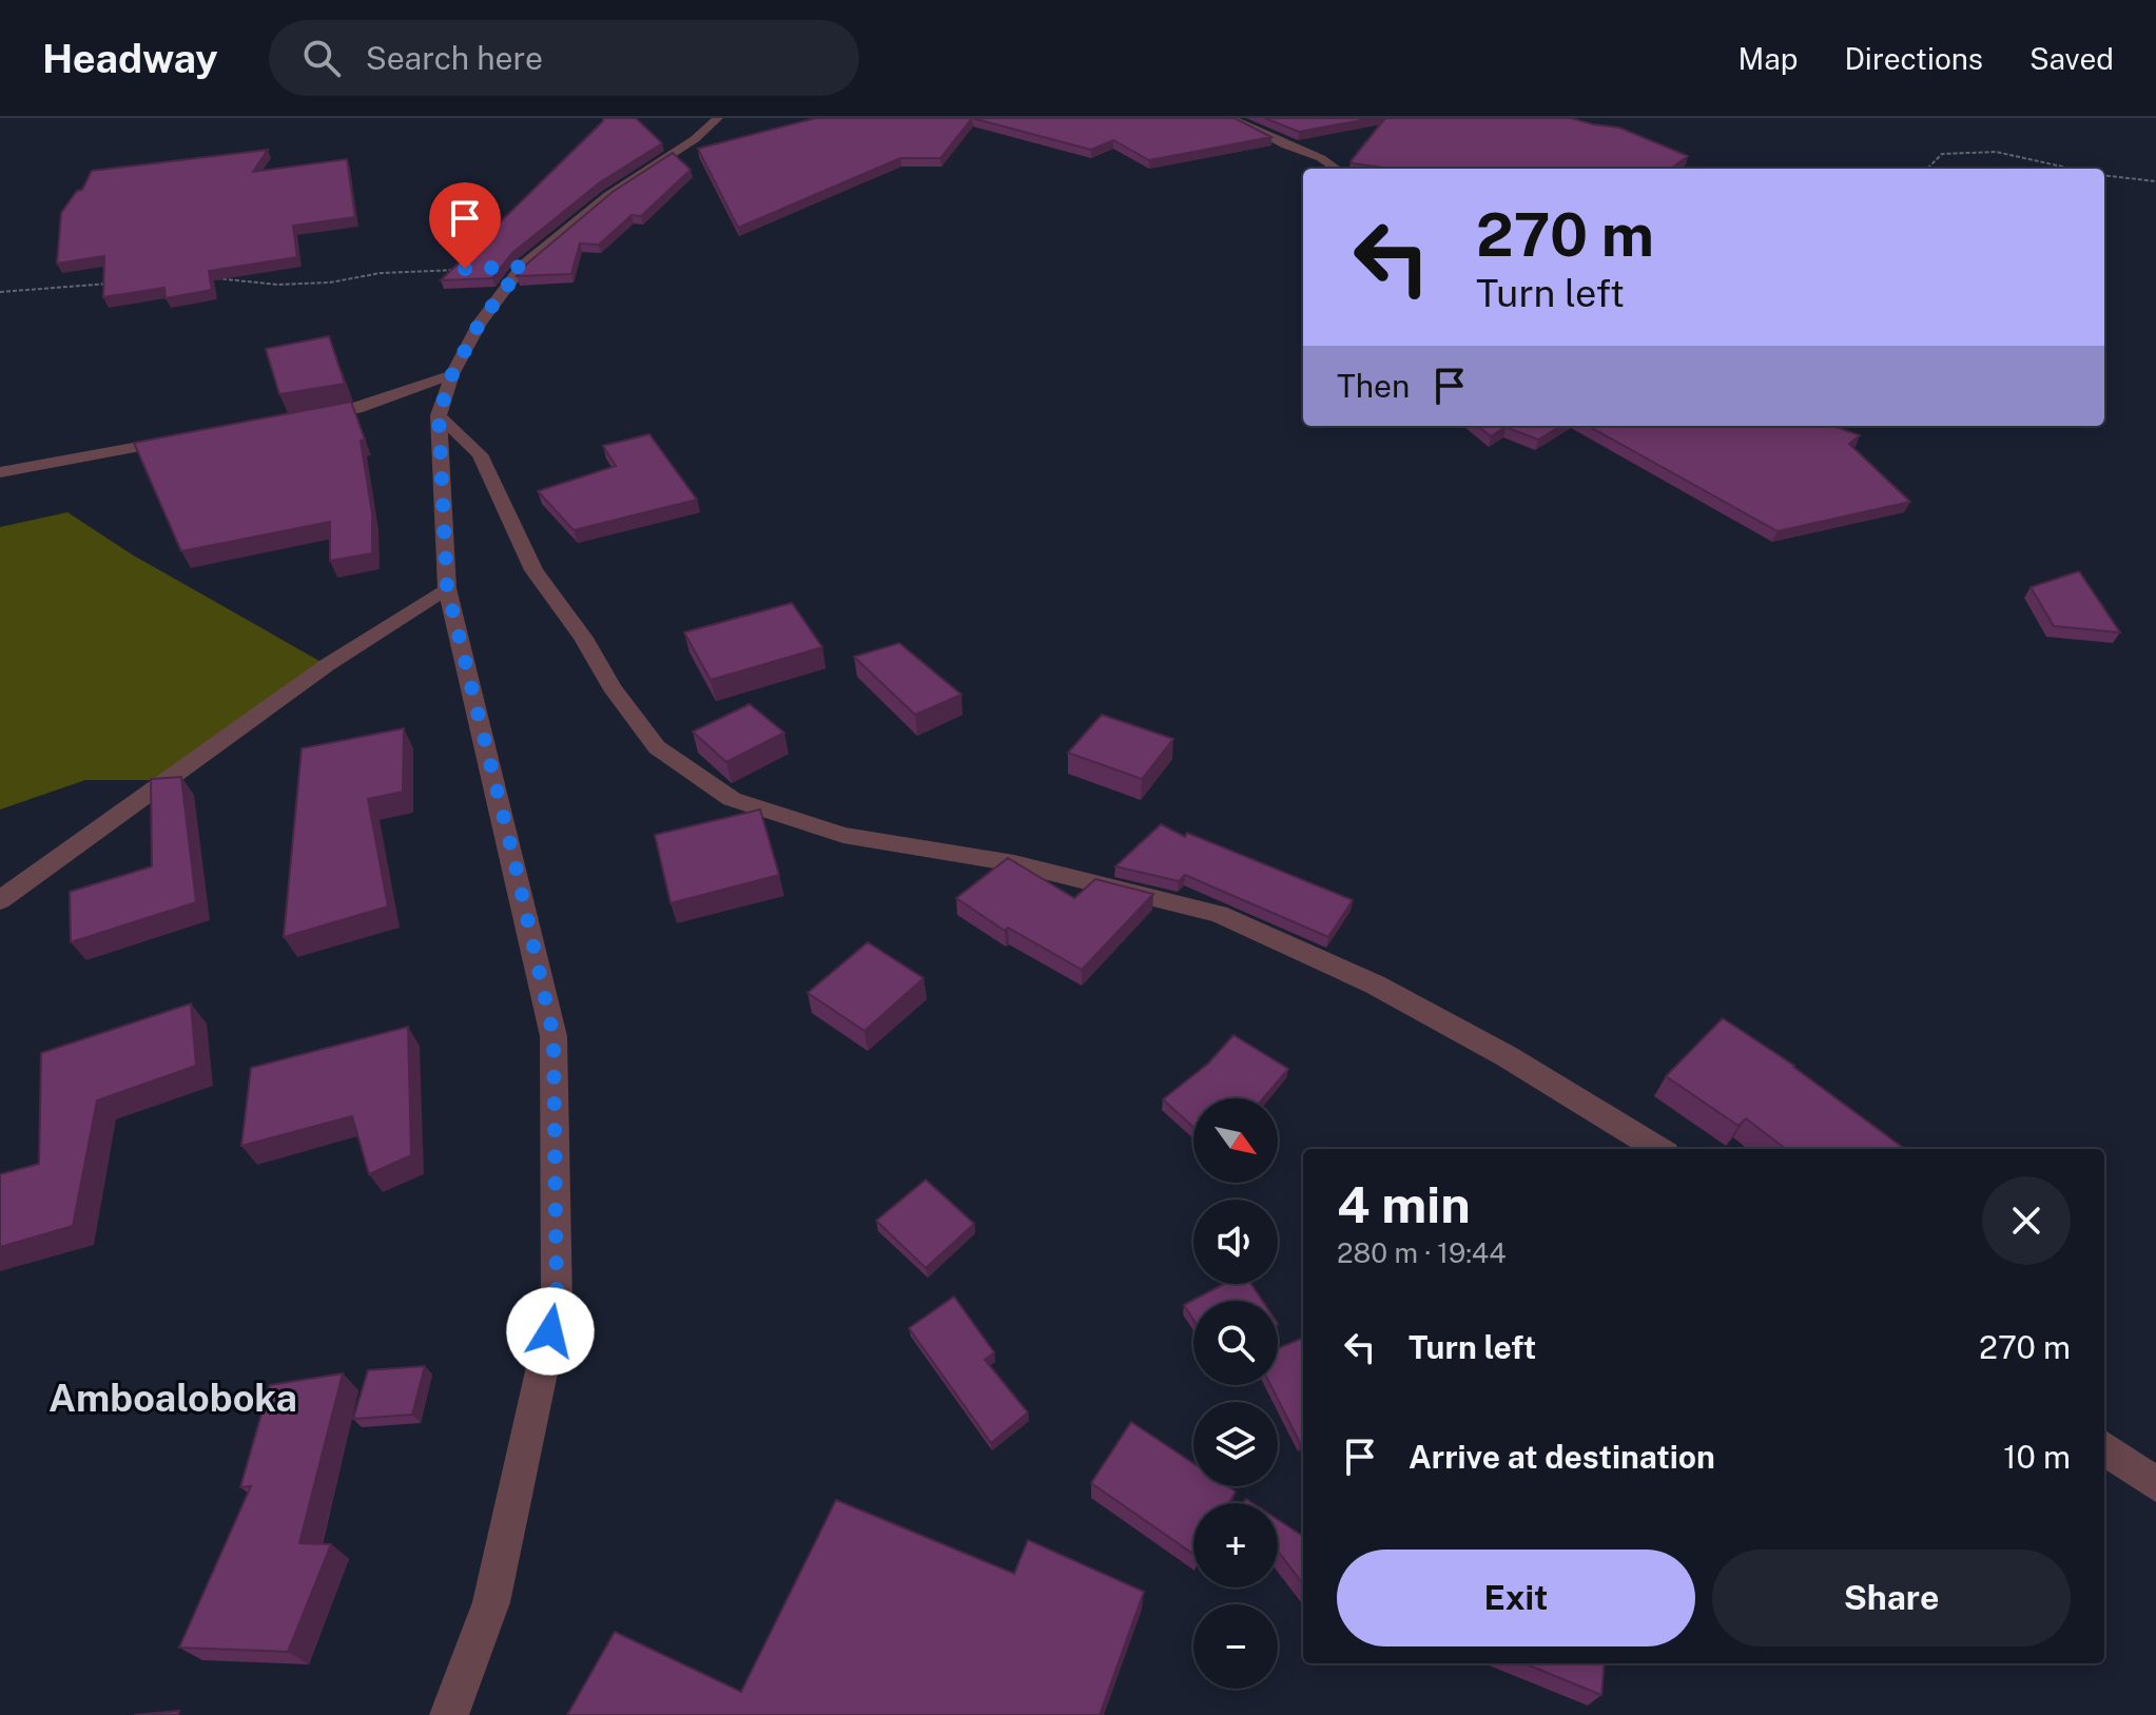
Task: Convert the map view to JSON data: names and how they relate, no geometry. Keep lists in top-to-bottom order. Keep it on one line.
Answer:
{"districts":["Amboaloboka"],"north":"bottom right","page":{"header":"Headway","search":"Search here","nav":["Map","Directions","Saved"],"turn":["270 m","Turn left"],"then":"Then","map_buttons":["+","−"],"heading":["4 min","280 m · 19:44"],"list":[{"name":"Turn left","value":"270 m"},{"name":"Arrive at destination","value":"10 m"}],"buttons":["Exit","Share"]}}
